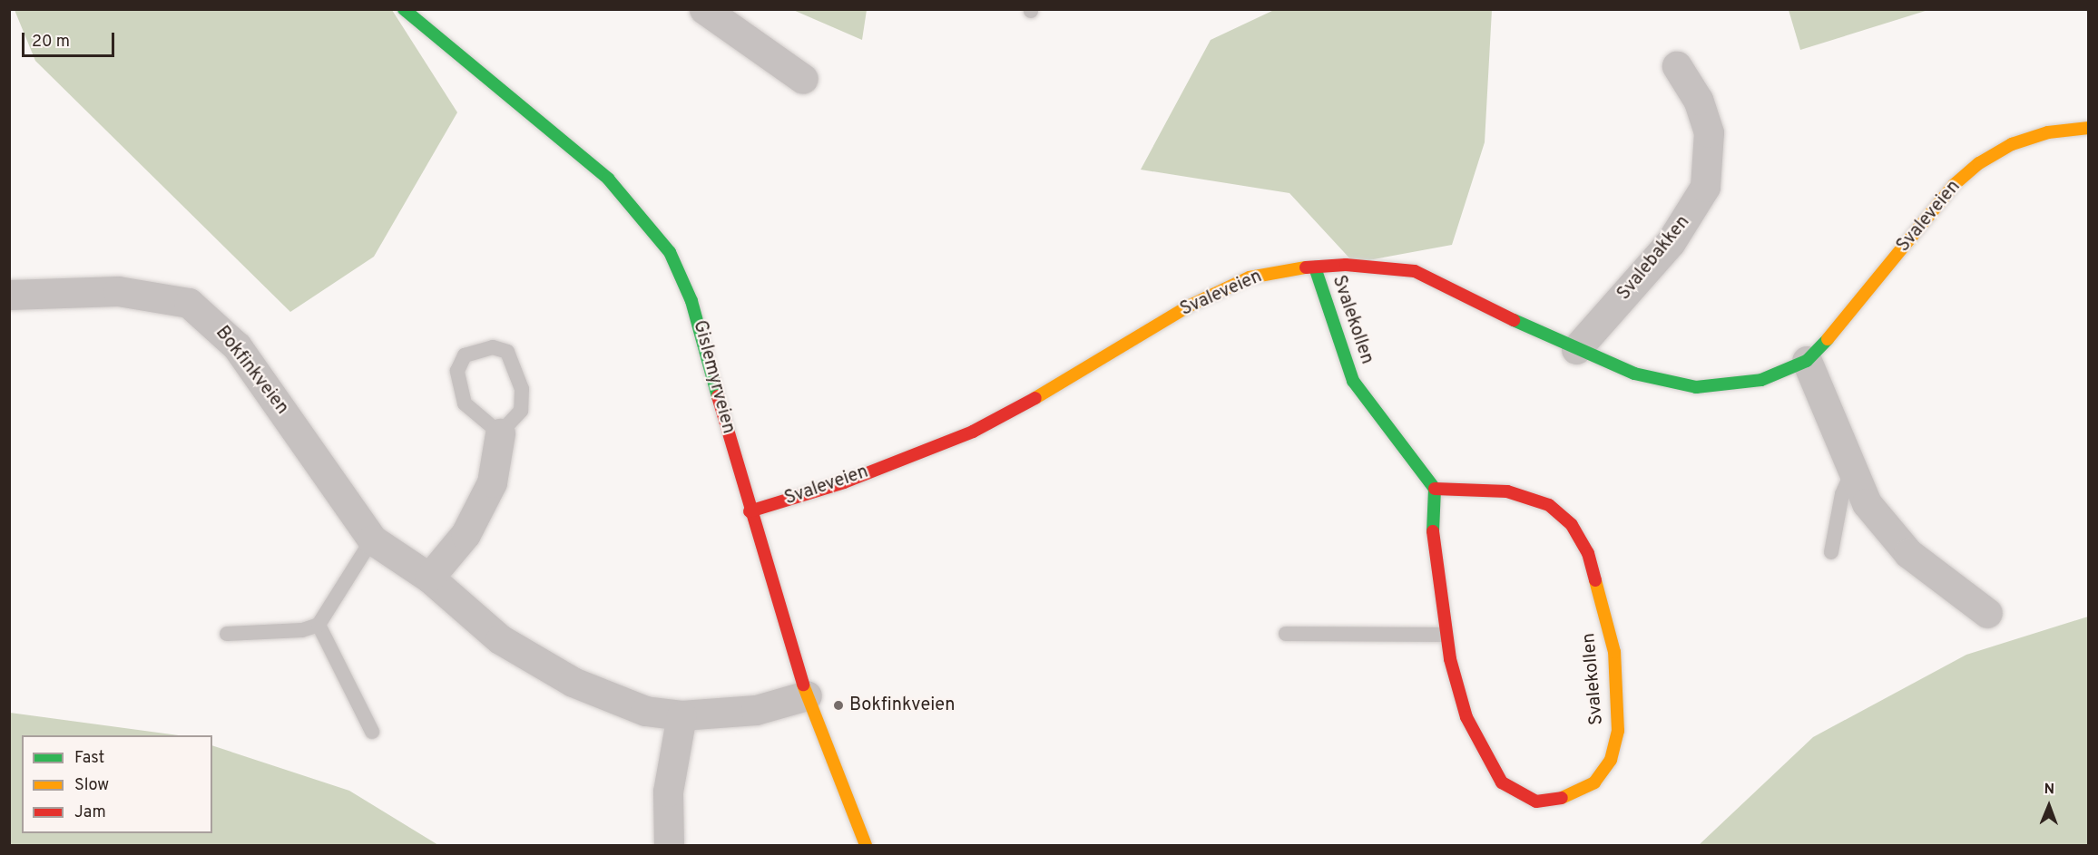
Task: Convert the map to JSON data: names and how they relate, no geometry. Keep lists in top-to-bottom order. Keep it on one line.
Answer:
{"streets":{"street":["Svaleveien","Svalebakken","Svalekollen","Bokfinkveien","Gislemyrveien"]},"crossings":[["Svaleveien","Svalebakken"],["Svaleveien","Svalekollen"],["Svaleveien","Gislemyrveien"],["Bokfinkveien","Gislemyrveien"]],"places":["Bokfinkveien"],"legend":["Fast","Slow","Jam"],"scale_bar":"20 m","north":"top"}
